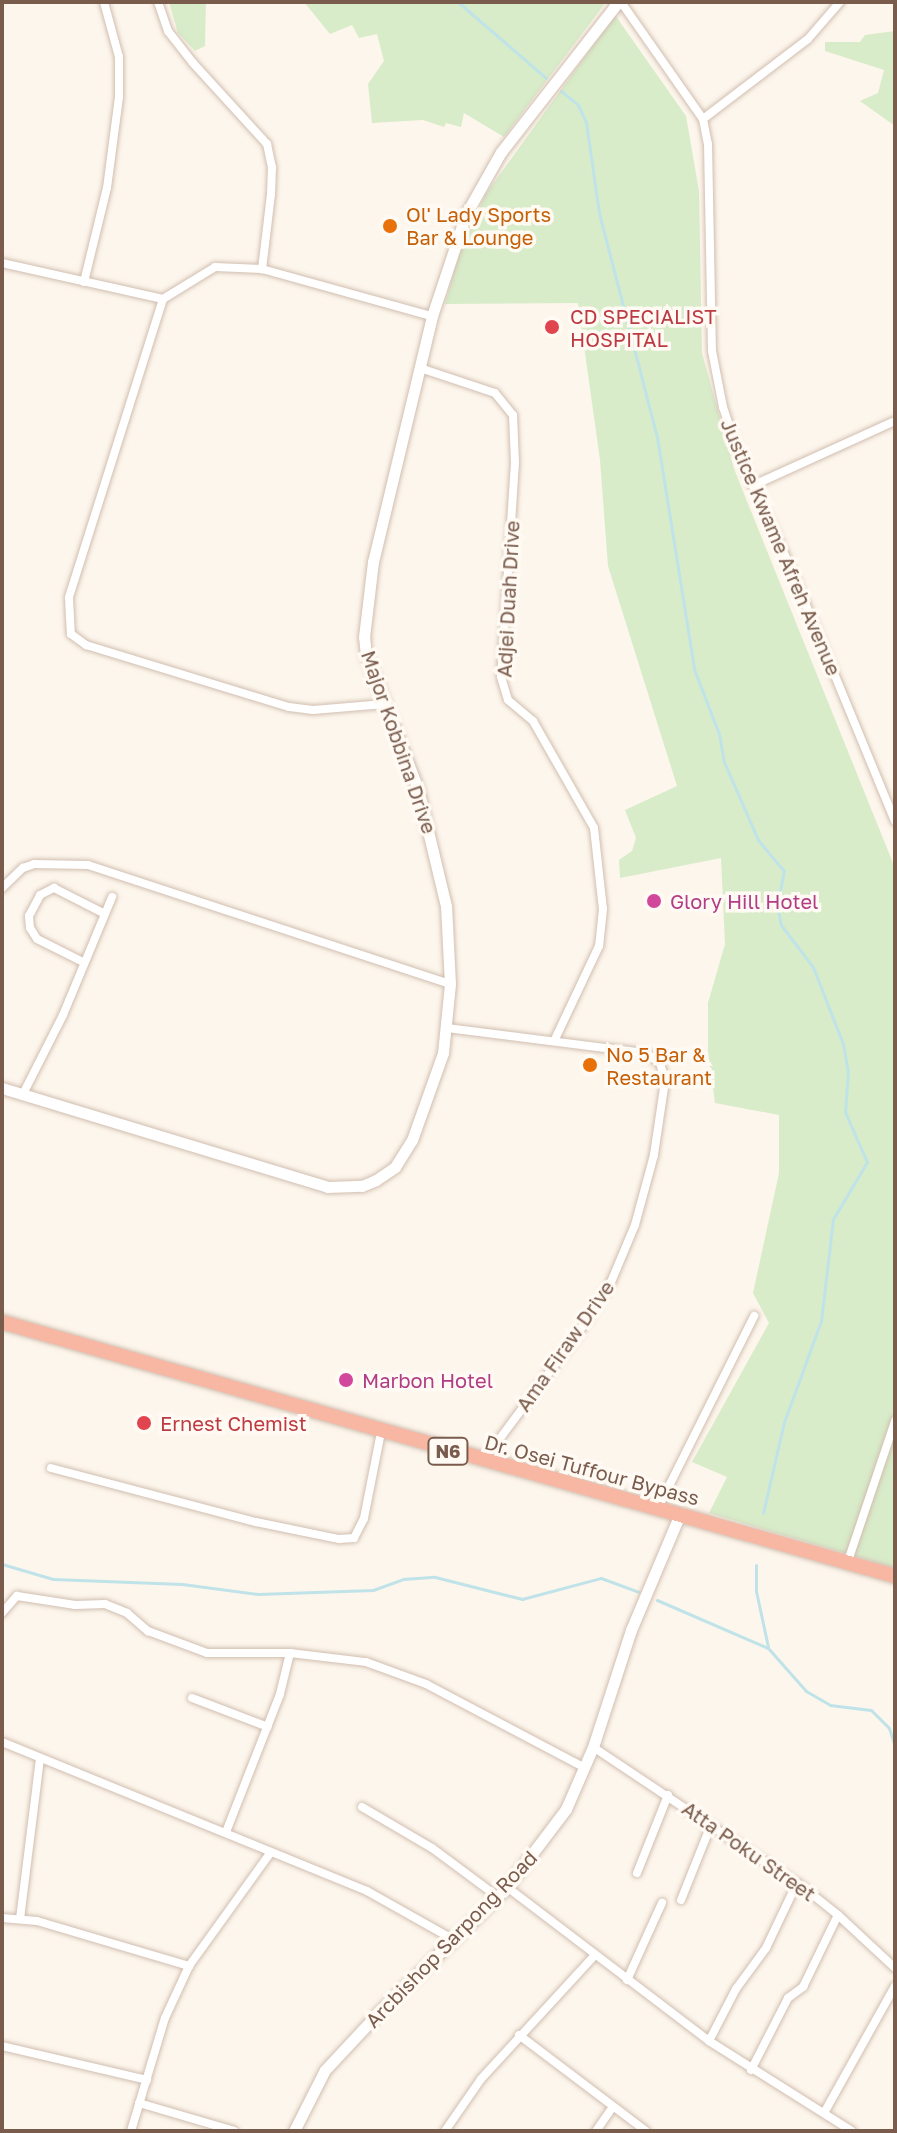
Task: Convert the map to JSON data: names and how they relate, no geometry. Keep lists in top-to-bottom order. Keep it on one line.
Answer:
{"streets":{"highway":["N6","Dr. Osei Tuffour Bypass"],"street":["Justice Kwame Afreh Avenue","Adjei Duah Drive","Major Kobbina Drive","Ama Firaw Drive","Atta Poku Street","Arcbishop Sarpong Road"]},"crossings":[["Justice Kwame Afreh Avenue","Major Kobbina Drive"],["Adjei Duah Drive","Major Kobbina Drive"],["Adjei Duah Drive","Ama Firaw Drive"],["Major Kobbina Drive","Ama Firaw Drive"],["Ama Firaw Drive","Dr. Osei Tuffour Bypass"],["Dr. Osei Tuffour Bypass","Arcbishop Sarpong Road"],["Atta Poku Street","Arcbishop Sarpong Road"]],"places":["Ol' Lady Sports Bar & Lounge","CD SPECIALIST HOSPITAL","Glory Hill Hotel","No 5 Bar & Restaurant","Marbon Hotel","Ernest Chemist"]}
